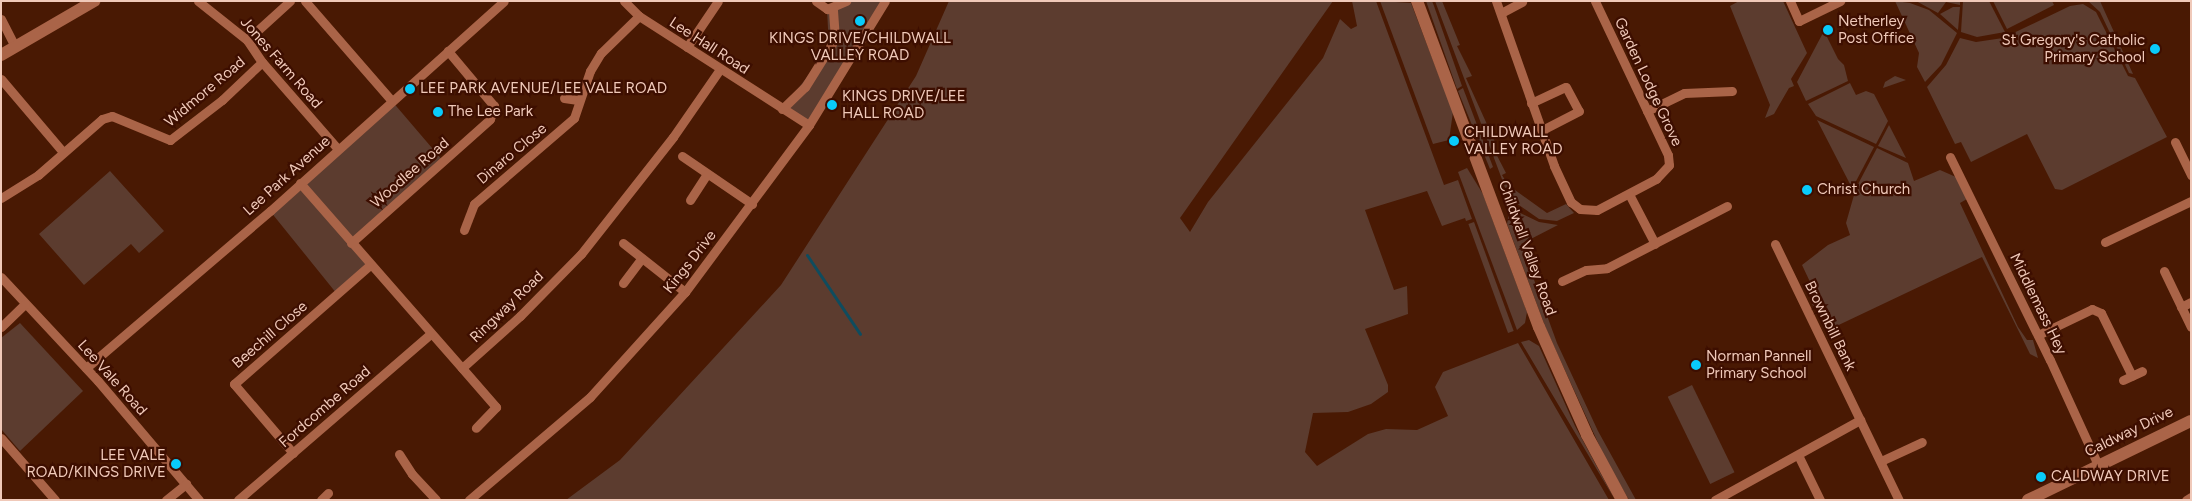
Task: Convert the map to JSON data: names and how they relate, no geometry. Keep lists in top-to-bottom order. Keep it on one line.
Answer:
{"streets":{"main road":["Childwall Valley Road","Caldway Drive"],"street":["Lee Hall Road","Jones Farm Road","Garden Lodge Grove","Widmore Road","Dinaro Close","Woodlee Road","Lee Park Avenue","Kings Drive","Middlemass Hey","Ringway Road","Brownbill Bank","Beechill Close","Lee Vale Road","Fordcombe Road"]},"crossings":[["Lee Hall Road","Dinaro Close"],["Lee Hall Road","Kings Drive"],["Lee Hall Road","Ringway Road"],["Jones Farm Road","Widmore Road"],["Jones Farm Road","Lee Park Avenue"],["Woodlee Road","Lee Park Avenue"],["Lee Park Avenue","Lee Vale Road"],["Middlemass Hey","Caldway Drive"],["Beechill Close","Fordcombe Road"]],"places":["KINGS DRIVE/CHILDWALL VALLEY ROAD","Netherley Post Office","St Gregory's Catholic Primary School","LEE PARK AVENUE/LEE VALE ROAD","KINGS DRIVE/LEE HALL ROAD","The Lee Park","CHILDWALL VALLEY ROAD","Christ Church","Norman Pannell Primary School","LEE VALE ROAD/KINGS DRIVE","CALDWAY DRIVE"]}
